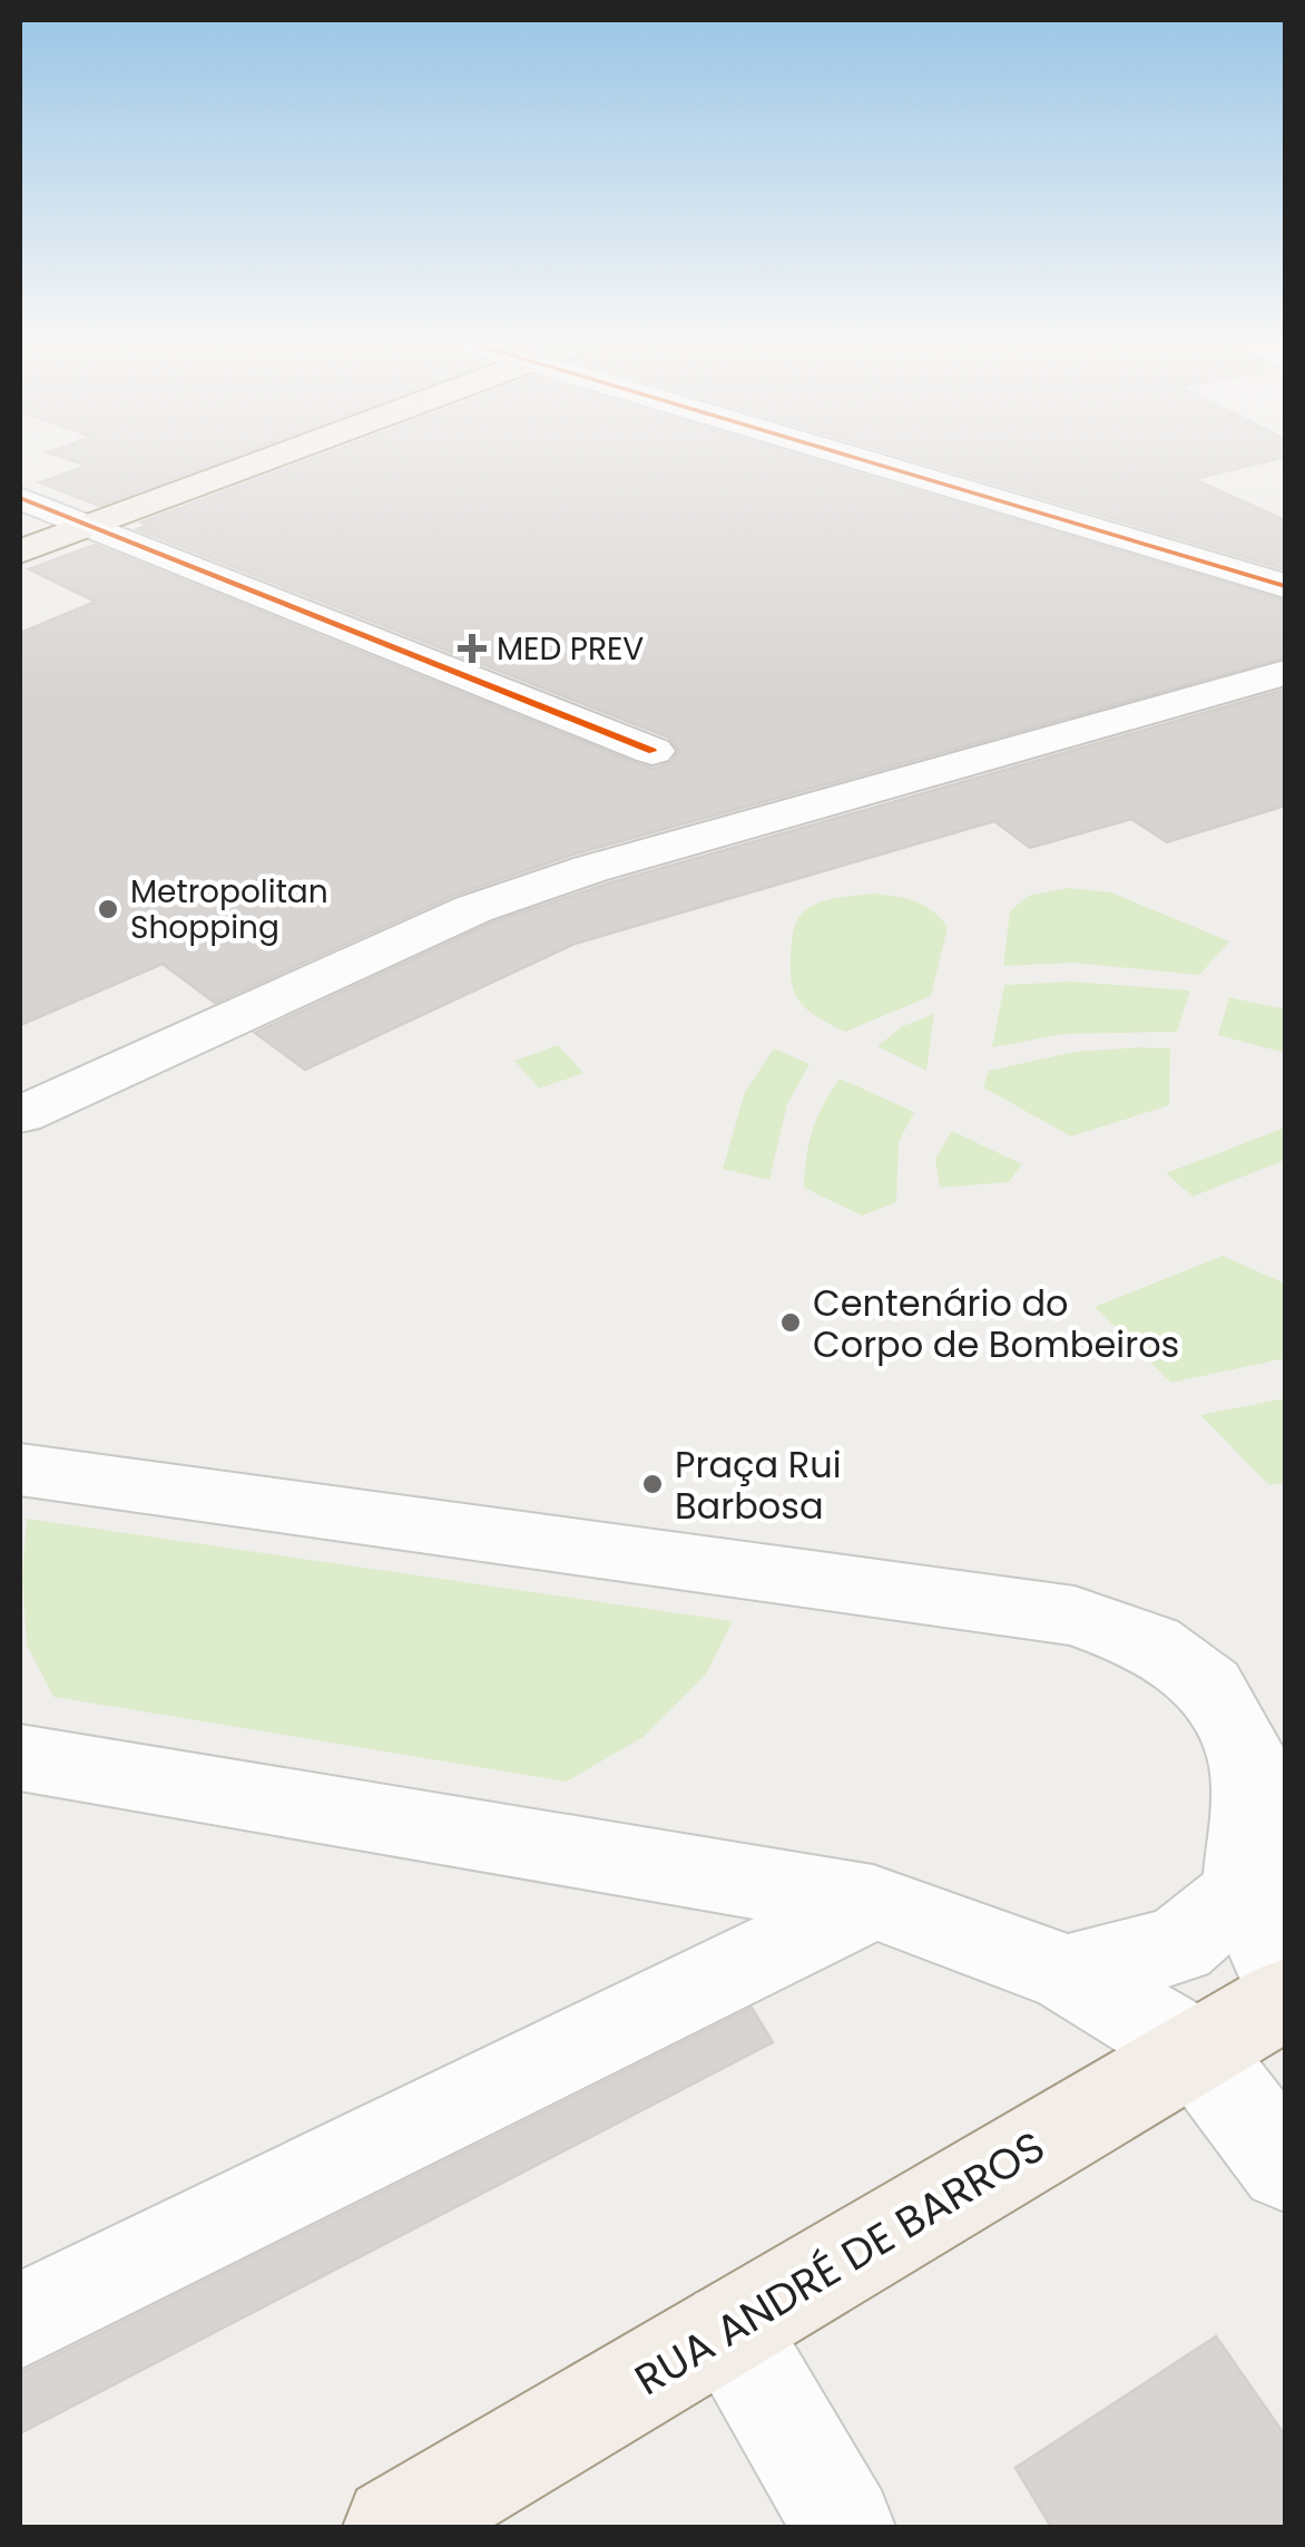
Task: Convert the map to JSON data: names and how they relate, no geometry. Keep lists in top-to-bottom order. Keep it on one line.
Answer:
{"streets":{"main road":["RUA ANDRÉ DE BARROS"]},"places":{"health":["MED PREV"],"other":["Metropolitan Shopping","Centenário do Corpo de Bombeiros","Praça Rui Barbosa"]}}
